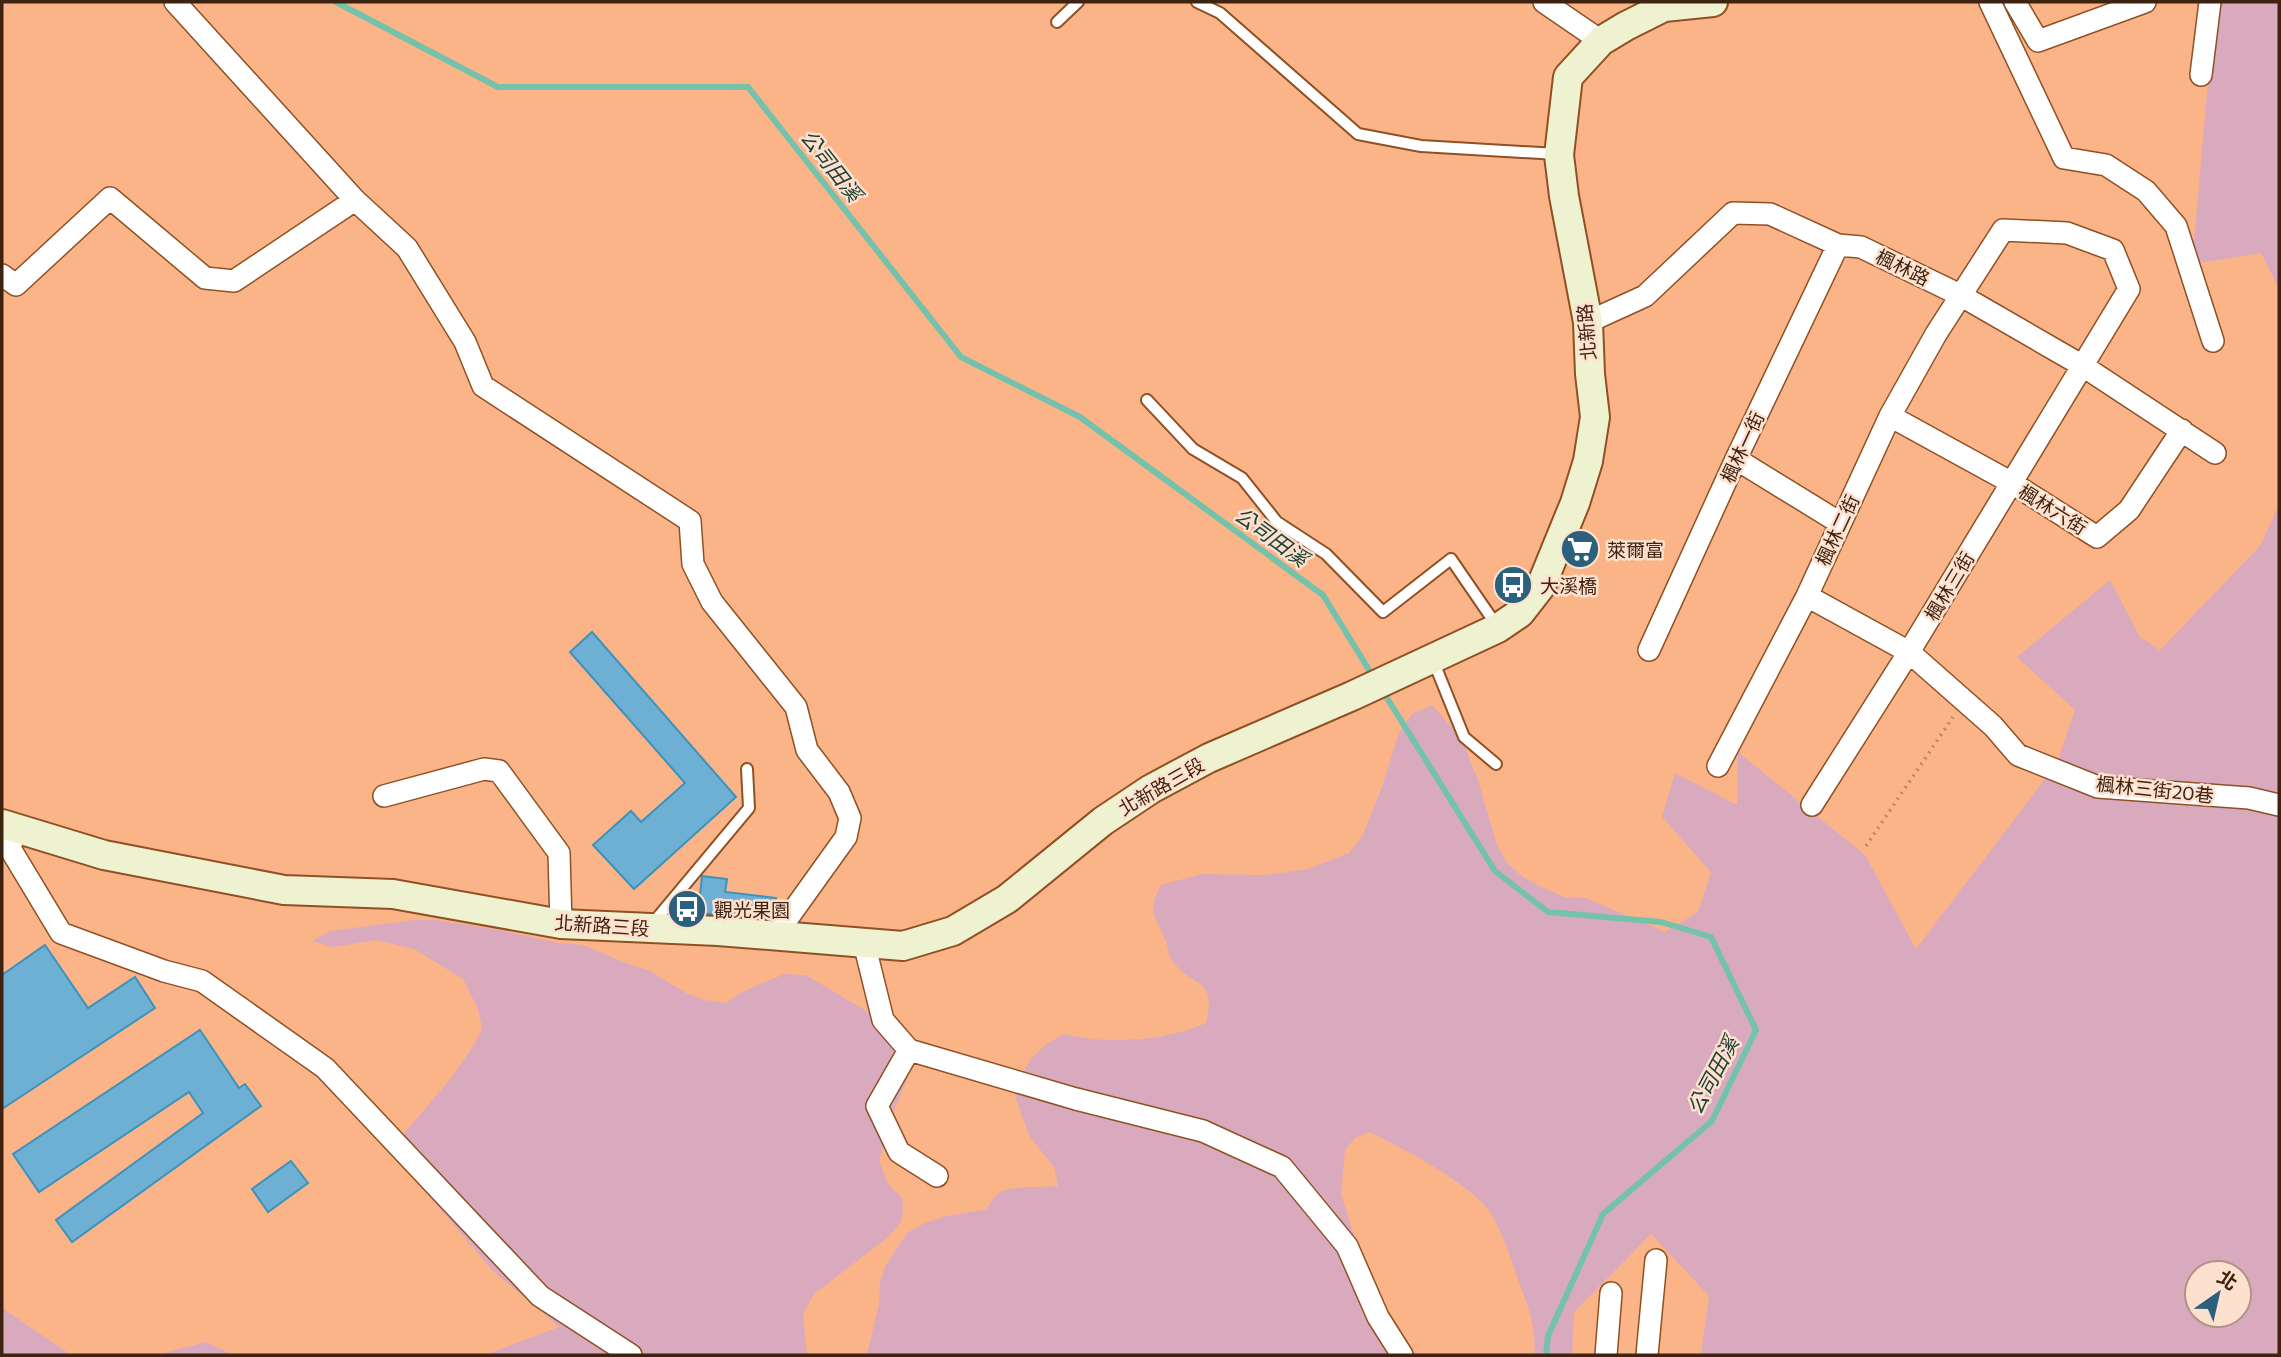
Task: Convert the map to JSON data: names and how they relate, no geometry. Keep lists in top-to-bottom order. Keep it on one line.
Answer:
{"streets":{"main road":["北新路","北新路三段"],"street":["楓林路","楓林一街","楓林六街","楓林二街","楓林三街","楓林三街20巷"]},"crossings":[["楓林路","北新路"],["楓林路","楓林一街"],["楓林路","楓林六街"],["楓林路","楓林二街"],["楓林路","楓林三街"],["北新路","北新路三段"],["楓林六街","楓林二街"],["楓林六街","楓林三街"],["楓林二街","楓林三街"],["楓林二街","楓林三街20巷"],["楓林三街","楓林三街20巷"]],"water":["公司田溪"],"places":{"supermarket":["萊爾富"],"bus stop":["大溪橋","觀光果園"]},"north":"top right"}
